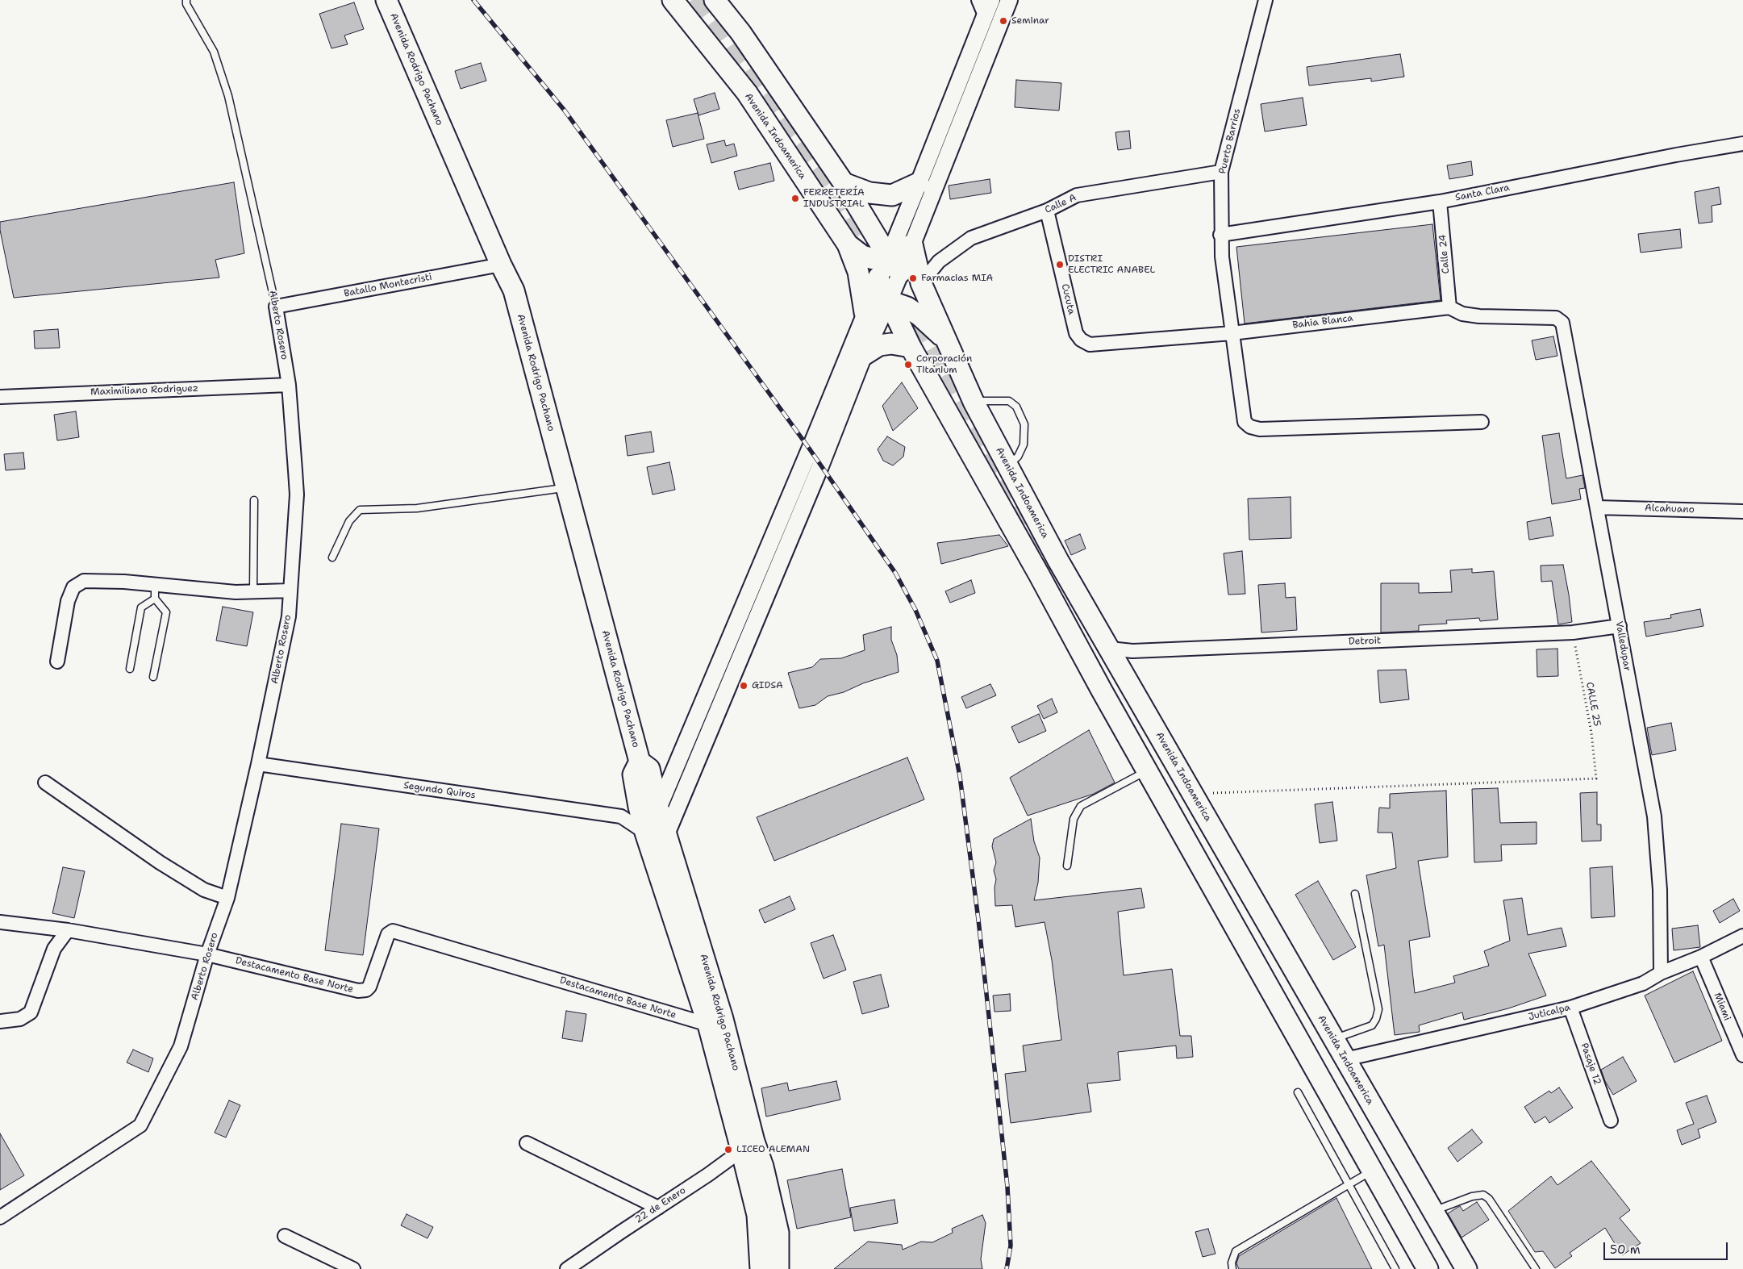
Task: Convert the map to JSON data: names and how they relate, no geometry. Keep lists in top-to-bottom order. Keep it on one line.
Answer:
{"streets":{"main road":["Avenida Rodrigo Pachano","Avenida Indoamerica"],"street":["Puerto Barrios","Santa Clara","Calle A","Calle 24","Batallo Montecristi","Cucuta","Bahia Blanca","Alberto Rosero","Maximiliano Rodriguez","Alcahuano","Detroit","Valledupar","Segundo Quiros","Destacamento Base Norte","Miami","Juticalpa","Pasaje 12","22 de Enero"],"path":["CALLE 25"]},"crossings":[["Avenida Rodrigo Pachano","Batallo Montecristi"],["Avenida Rodrigo Pachano","Destacamento Base Norte"],["Avenida Rodrigo Pachano","22 de Enero"],["Avenida Indoamerica","Detroit"],["Avenida Indoamerica","Juticalpa"],["Puerto Barrios","Santa Clara"],["Puerto Barrios","Calle A"],["Puerto Barrios","Bahia Blanca"],["Santa Clara","Calle 24"],["Calle A","Cucuta"],["Calle 24","Bahia Blanca"],["Batallo Montecristi","Alberto Rosero"],["Cucuta","Bahia Blanca"],["Bahia Blanca","Valledupar"],["Alberto Rosero","Maximiliano Rodriguez"],["Alberto Rosero","Segundo Quiros"],["Alberto Rosero","Destacamento Base Norte"],["Alcahuano","Valledupar"],["Detroit","Valledupar"],["Detroit","CALLE 25"],["Valledupar","Juticalpa"],["Miami","Juticalpa"],["Juticalpa","Pasaje 12"]],"places":["Seminar","FERRETERÍA INDUSTRIAL","DISTRI ELECTRIC ANABEL","Farmacias MIA","Corporación Titanium","GIDSA","LICEO ALEMAN"],"scale_bar":"50 m"}
